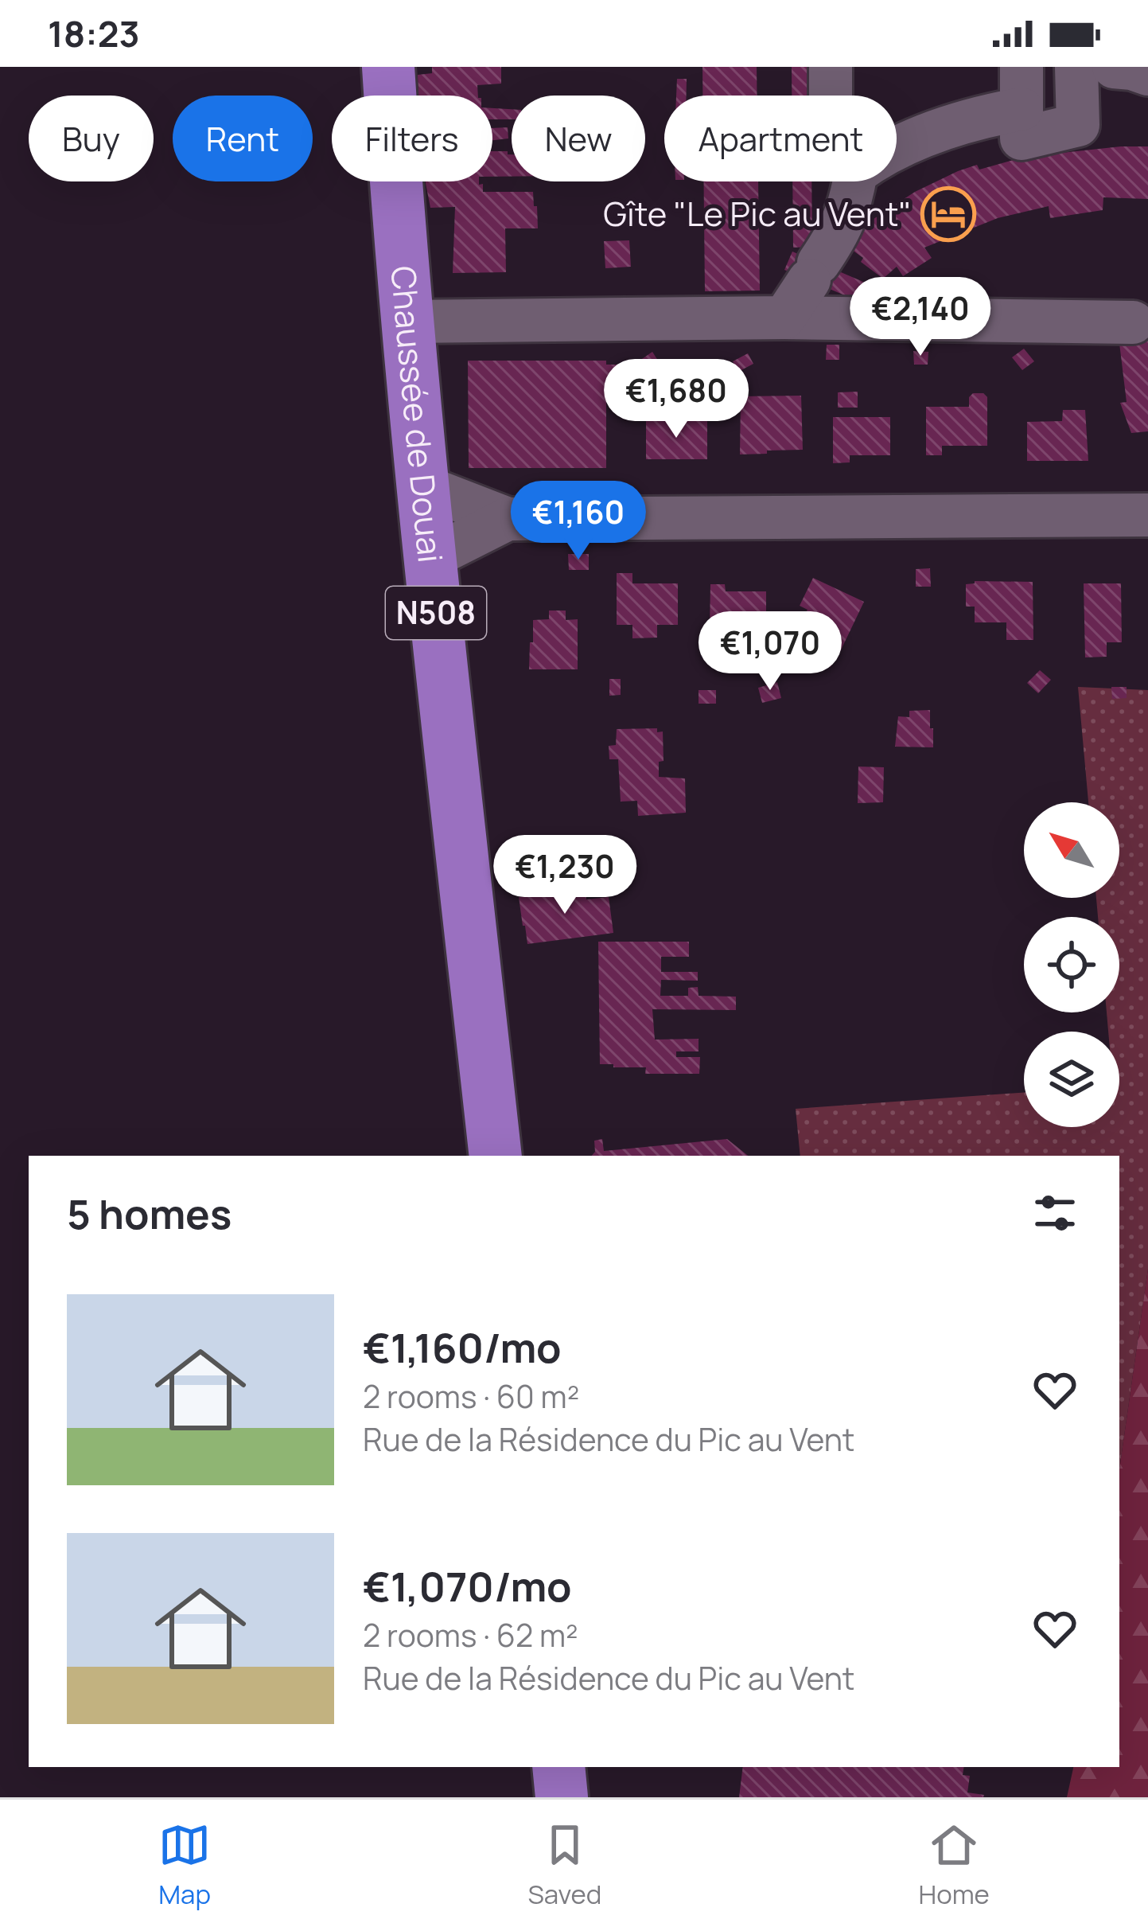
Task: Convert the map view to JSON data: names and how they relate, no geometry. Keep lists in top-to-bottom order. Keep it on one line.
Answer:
{"streets":{"main road":["Chaussée de Douai","N508"]},"places":{"hotel":["Gîte \"Le Pic au Vent\""]},"north":"top left","page":{"status":"18:23","chip":["Buy","Rent","Filters","New","Apartment"],"price":["€2,140","€1,680","€1,160","€1,070","€1,230"],"heading":"5 homes","list":[{"name":"€1,160/mo","note":"2 rooms · 60 m² · Rue de la Résidence du Pic au Vent"},{"name":"€1,070/mo","note":"2 rooms · 62 m² · Rue de la Résidence du Pic au Vent"}],"tabs":["Map","Saved","Home"]}}
